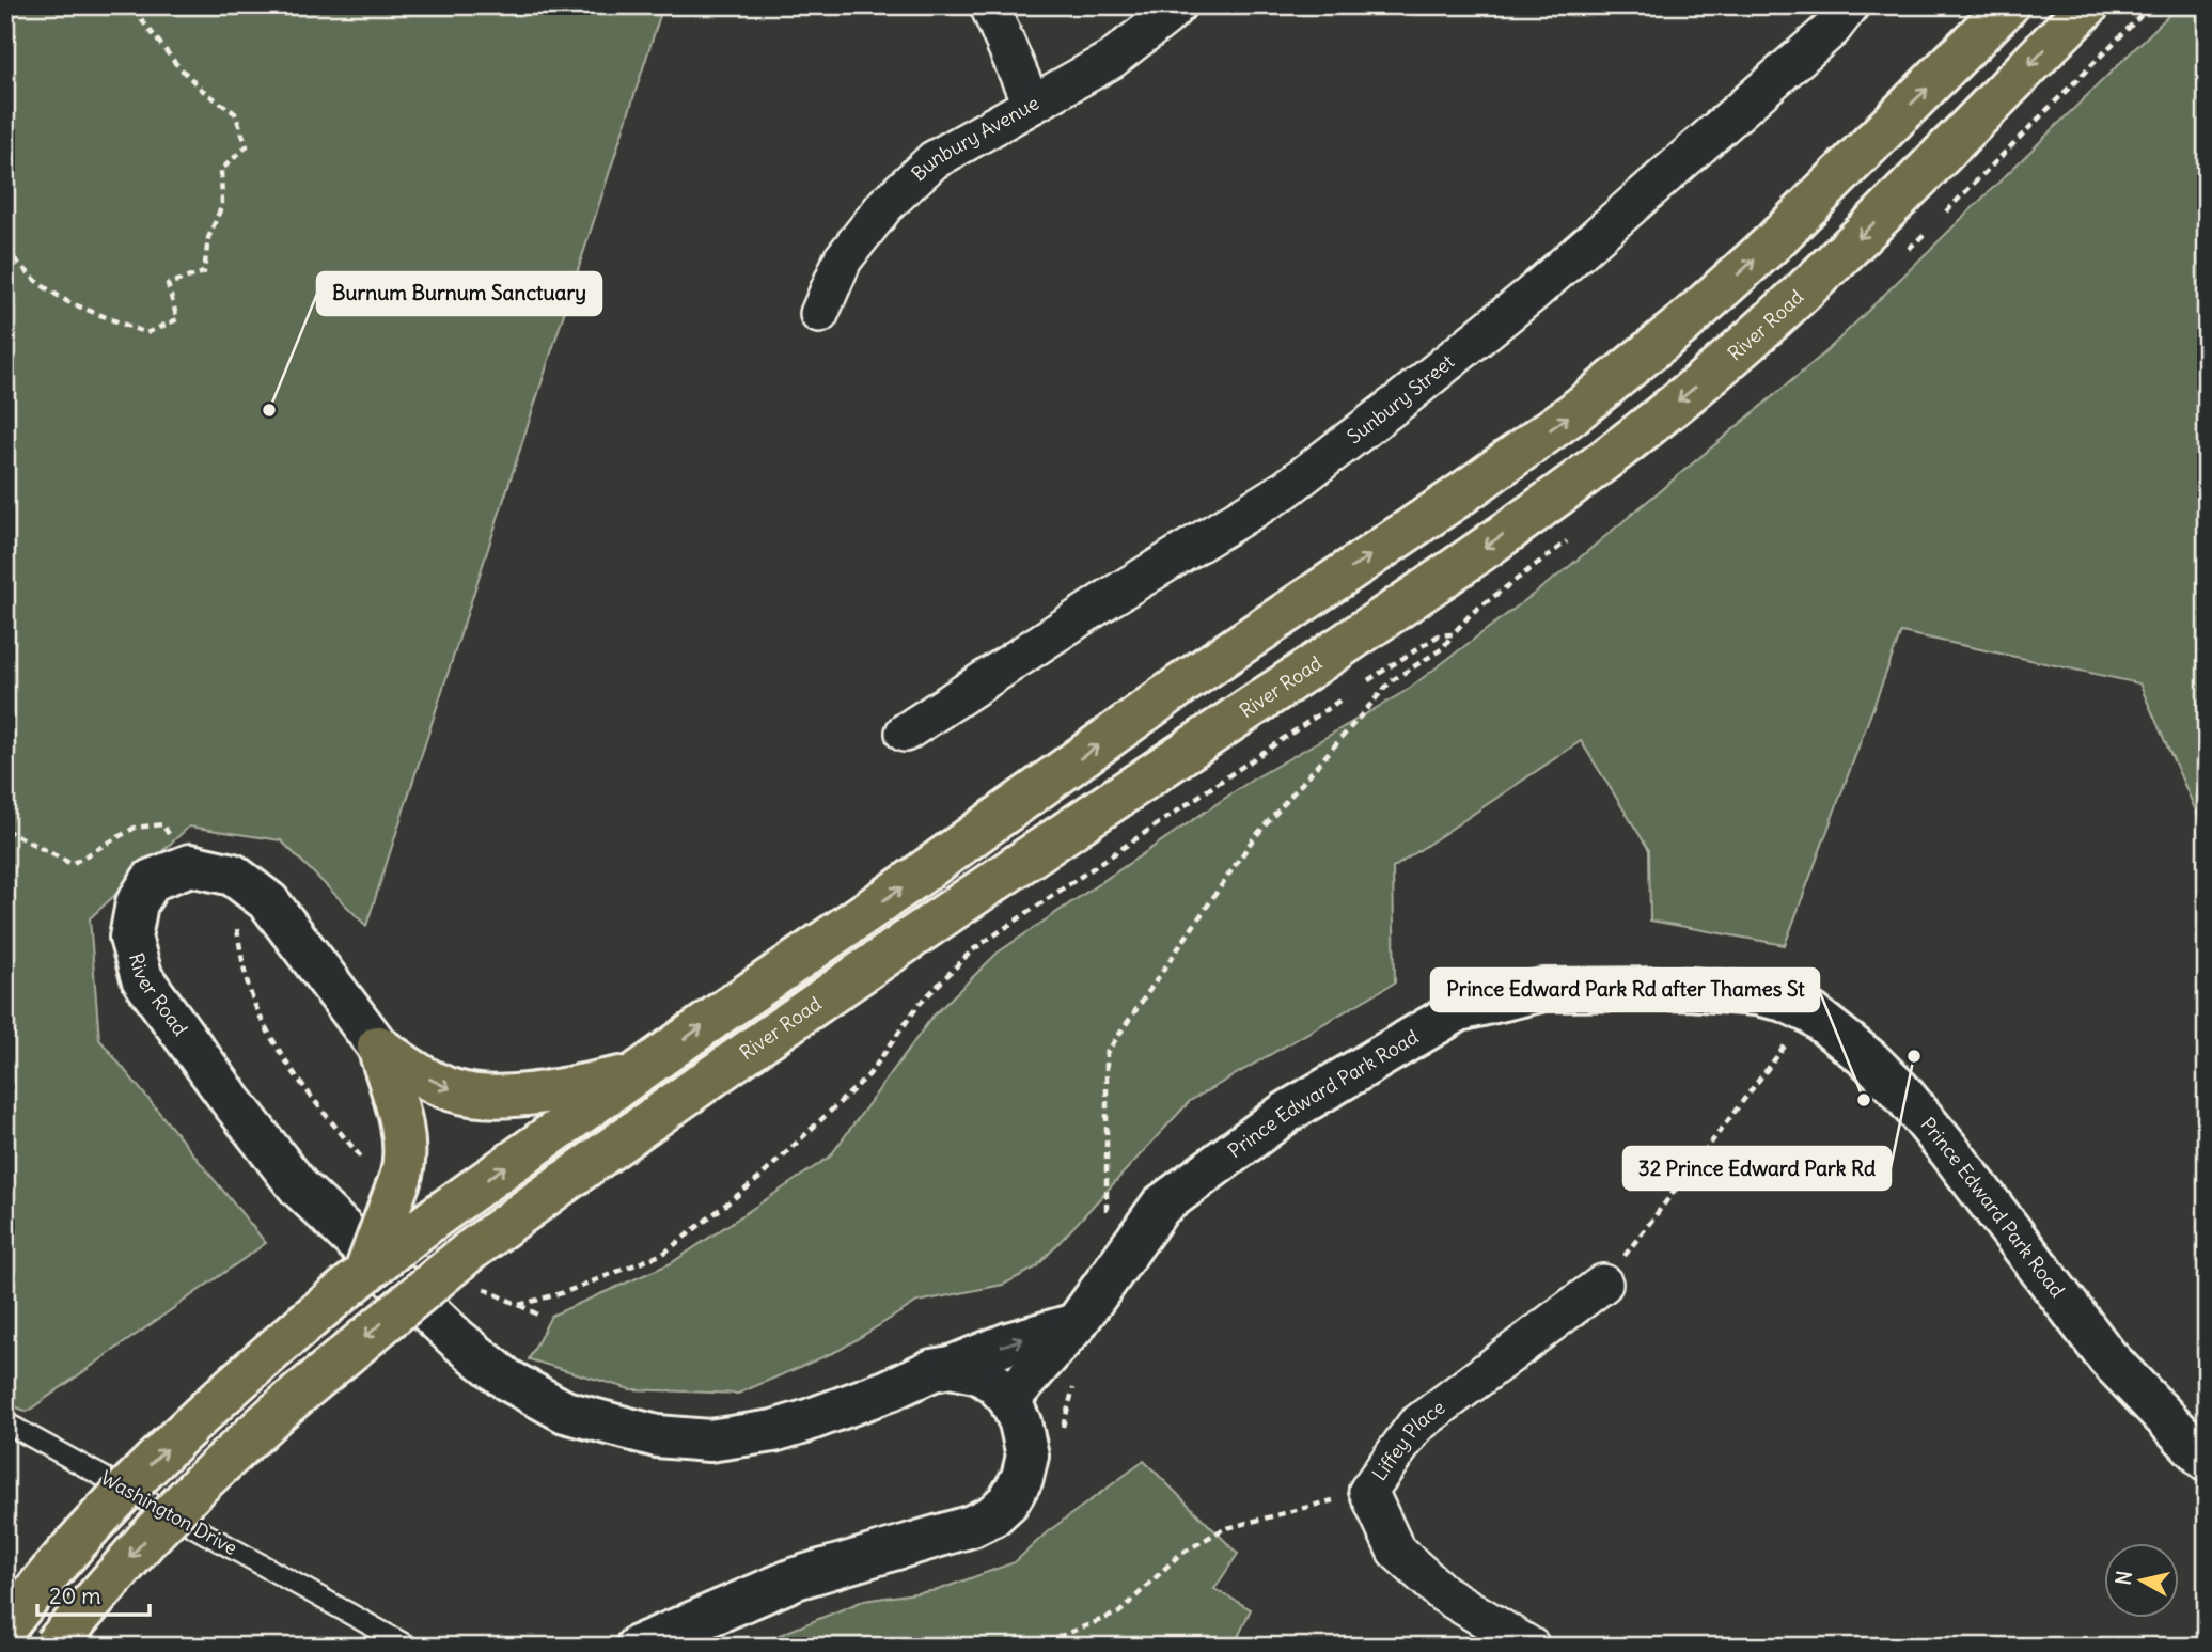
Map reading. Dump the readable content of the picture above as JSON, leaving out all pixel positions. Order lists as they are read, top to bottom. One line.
{"streets":{"main road":["River Road"],"street":["Bunbury Avenue","Sunbury Street","Prince Edward Park Road","Liffey Place"],"lane":["Washington Drive"]},"crossings":[["River Road","Prince Edward Park Road"]],"places":["Burnum Burnum Sanctuary","32 Prince Edward Park Rd","Prince Edward Park Rd after Thames St"],"scale_bar":"20 m","north":"left"}
